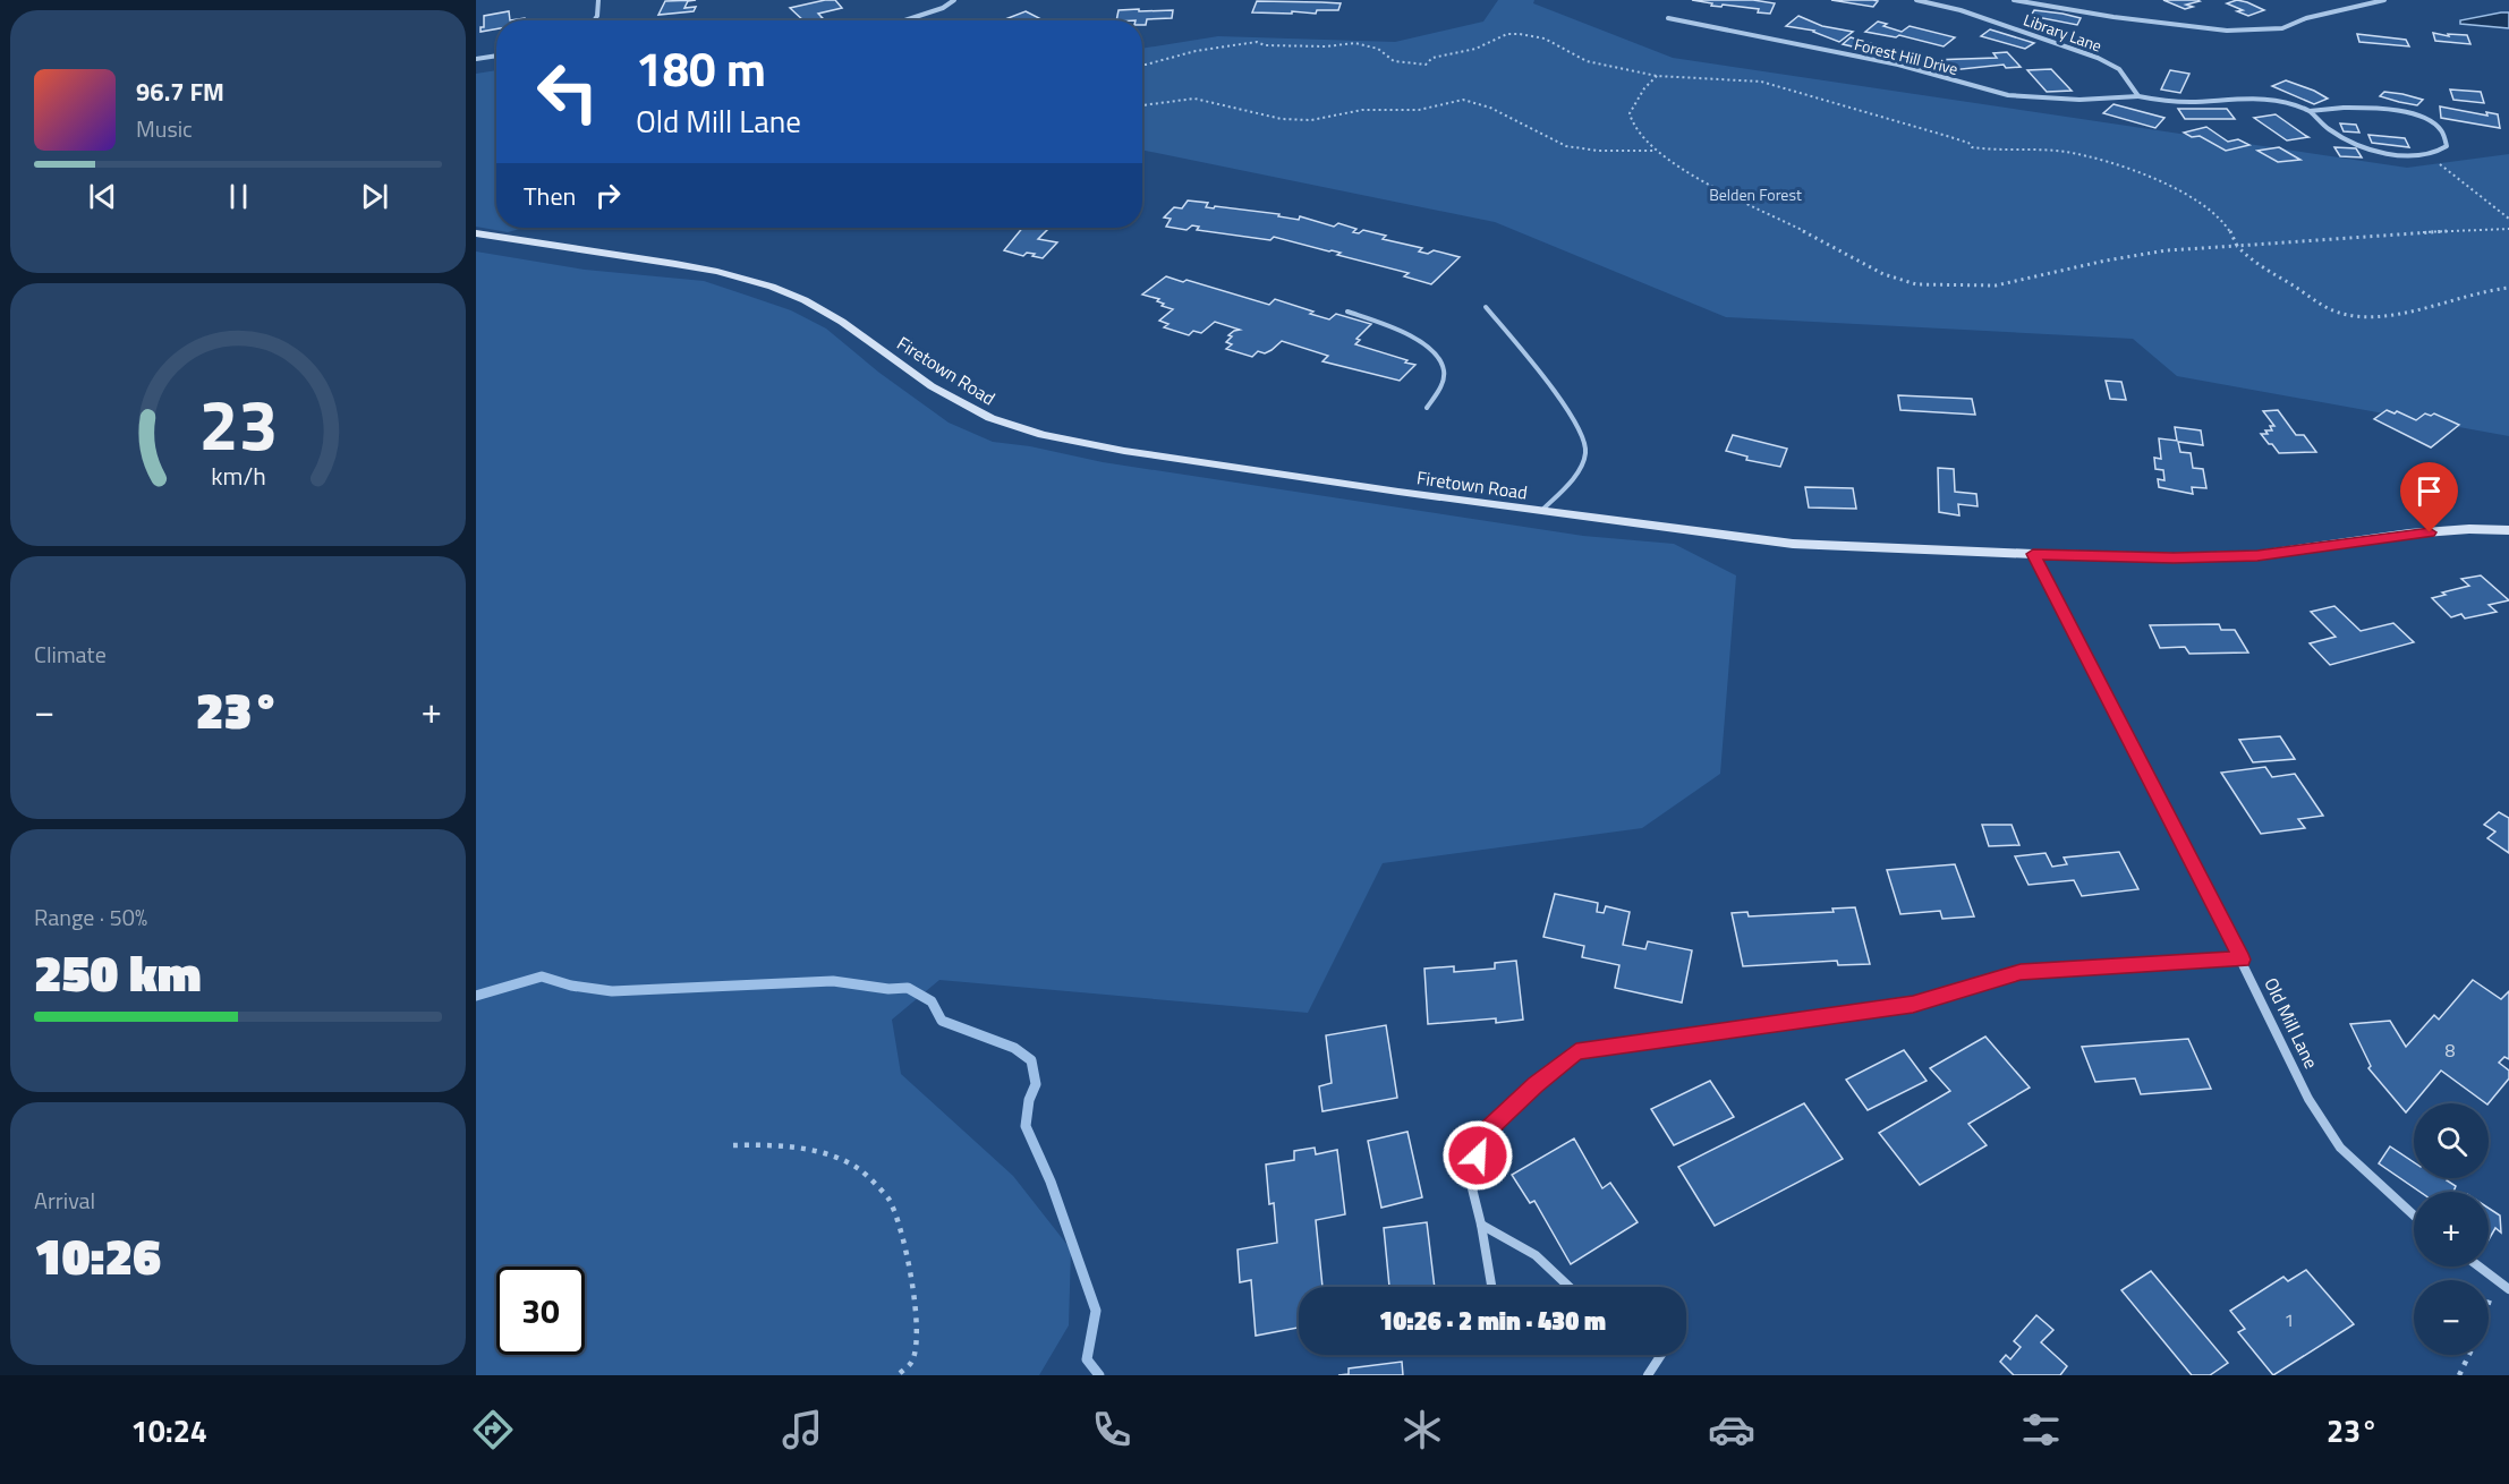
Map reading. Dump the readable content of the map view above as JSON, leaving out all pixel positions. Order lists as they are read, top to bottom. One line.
{"streets":{"street":["Library Lane","Forest Hill Drive","Firetown Road","Old Mill Lane"]},"crossings":[["Library Lane","Forest Hill Drive"],["Firetown Road","Old Mill Lane"]],"parks":["Belden Forest"],"house_numbers":["8","1"],"page":{"turn":["180 m","Old Mill Lane"],"song":["96.7 FM","Music"],"then":"Then","tile":["Climate",["Range · 50%","250 km"],["Arrival","10:26"]],"heat":["−","23°","+"],"map_buttons":["+","−"],"limit":"30","trip":"10:26 · 2 min · 430 m","tabs":["10:24","23°"],"gauge":["23","km/h"]}}
